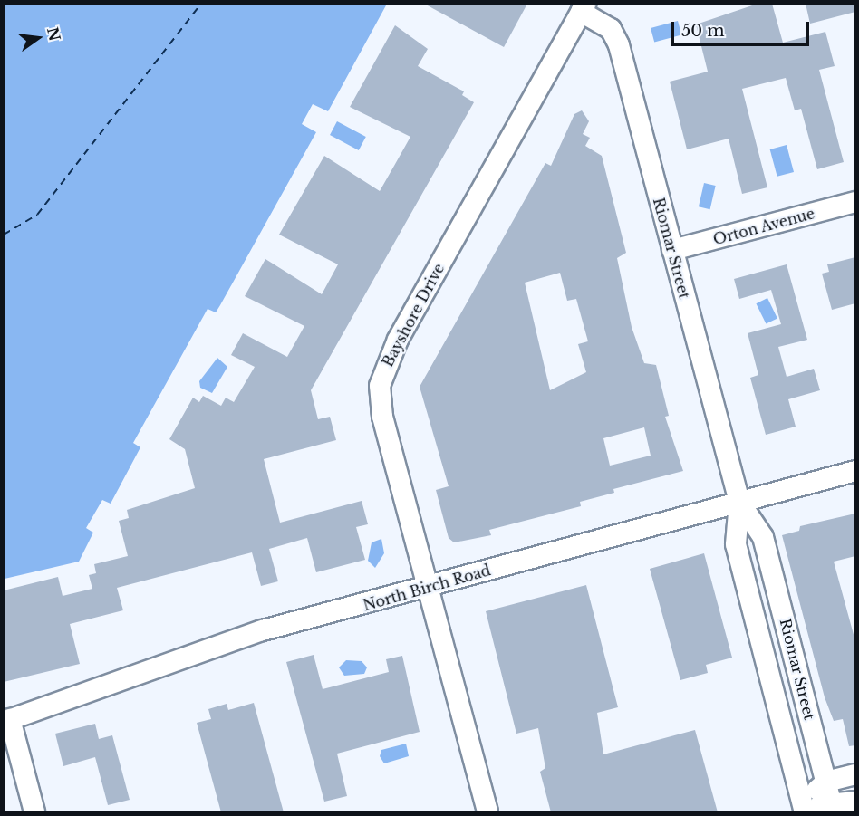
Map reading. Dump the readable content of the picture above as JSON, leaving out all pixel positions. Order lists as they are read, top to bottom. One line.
{"streets":{"street":["Orton Avenue","Riomar Street","Bayshore Drive","North Birch Road"]},"crossings":[["Orton Avenue","Riomar Street"],["Riomar Street","Bayshore Drive"],["Riomar Street","North Birch Road"],["Bayshore Drive","North Birch Road"]],"scale_bar":"50 m","north":"right"}
